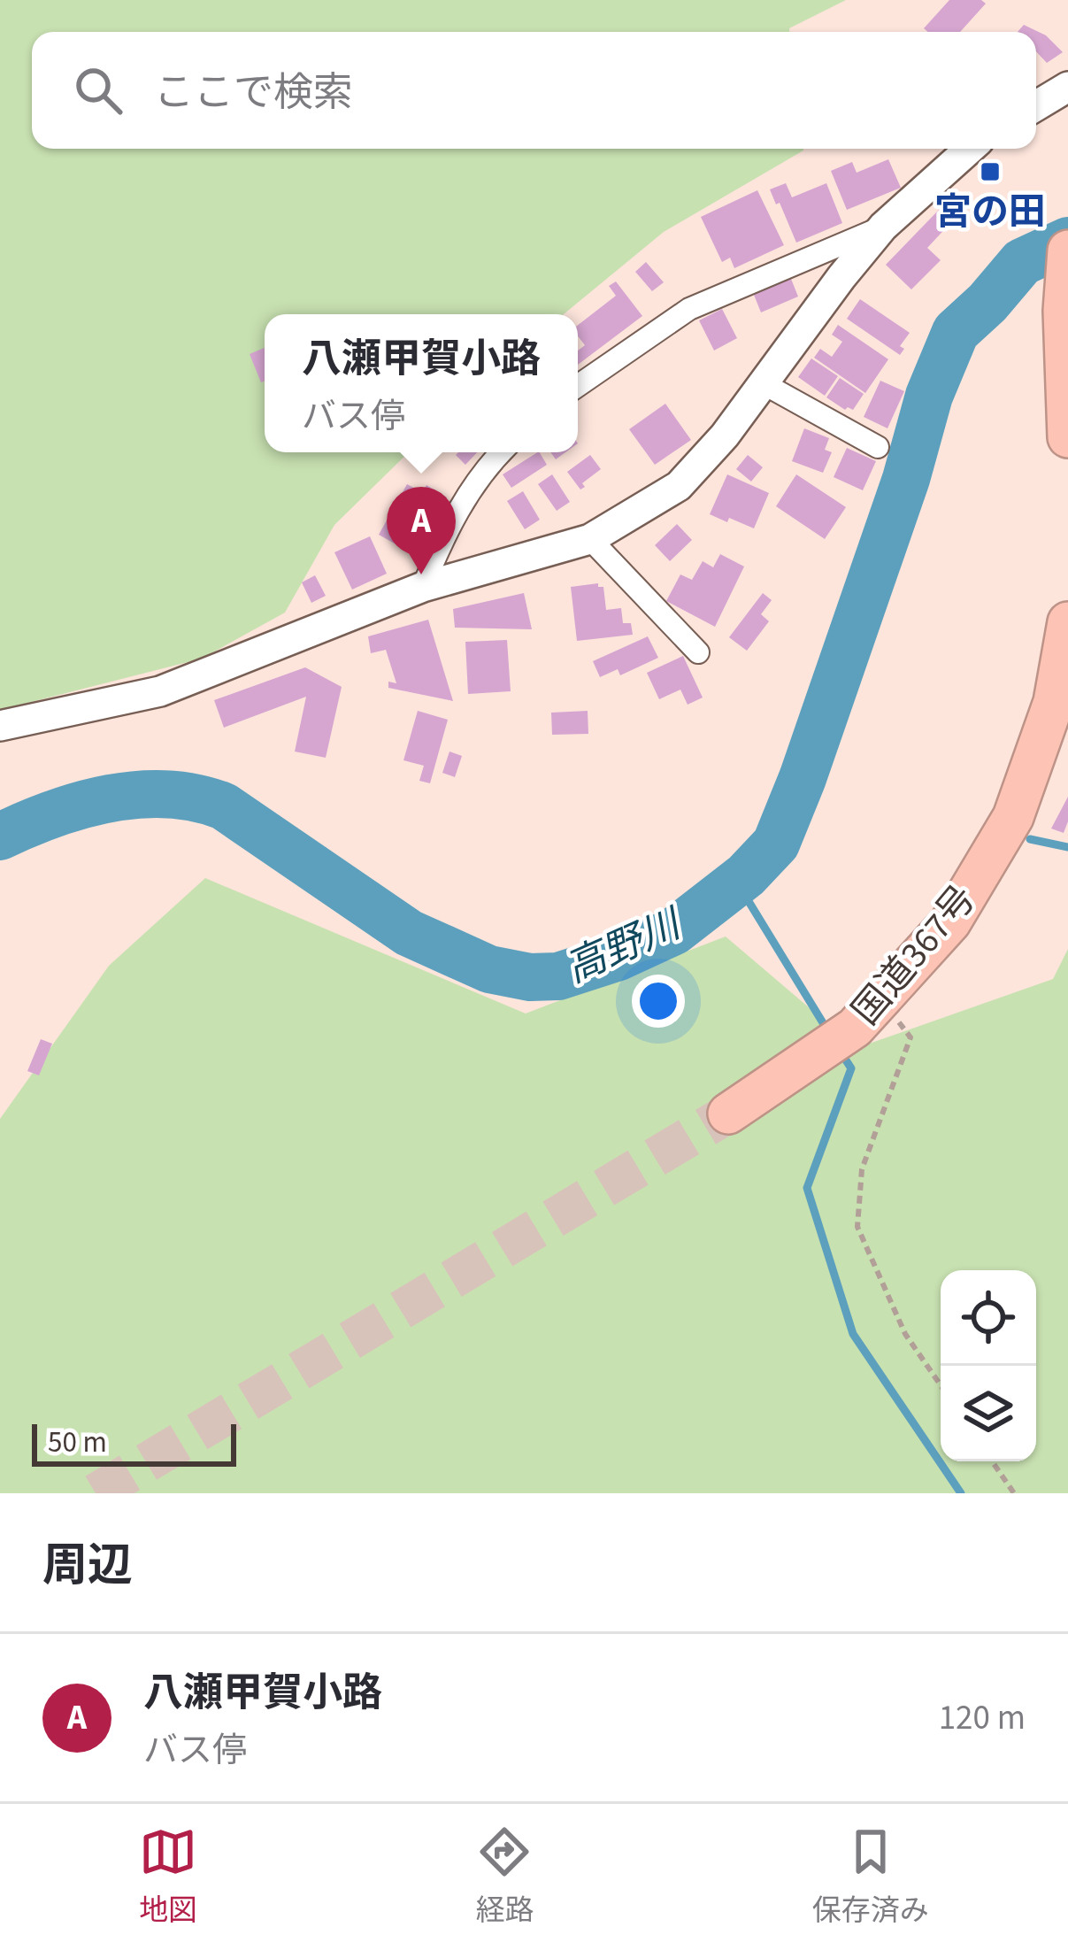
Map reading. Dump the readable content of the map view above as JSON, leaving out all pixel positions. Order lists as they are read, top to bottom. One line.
{"streets":{"highway":["国道367号"]},"water":["高野川"],"places":{"transit":["宮の田"]},"scale_bar":"50 m","page":{"search":"ここで検索","popup":["八瀬甲賀小路","バス停"],"pins":"A","scale":"50 m","heading":"周辺","list":[{"mark":"A","name":"八瀬甲賀小路","note":"バス停","value":"120 m"}],"nav":["地図","経路","保存済み"]}}
